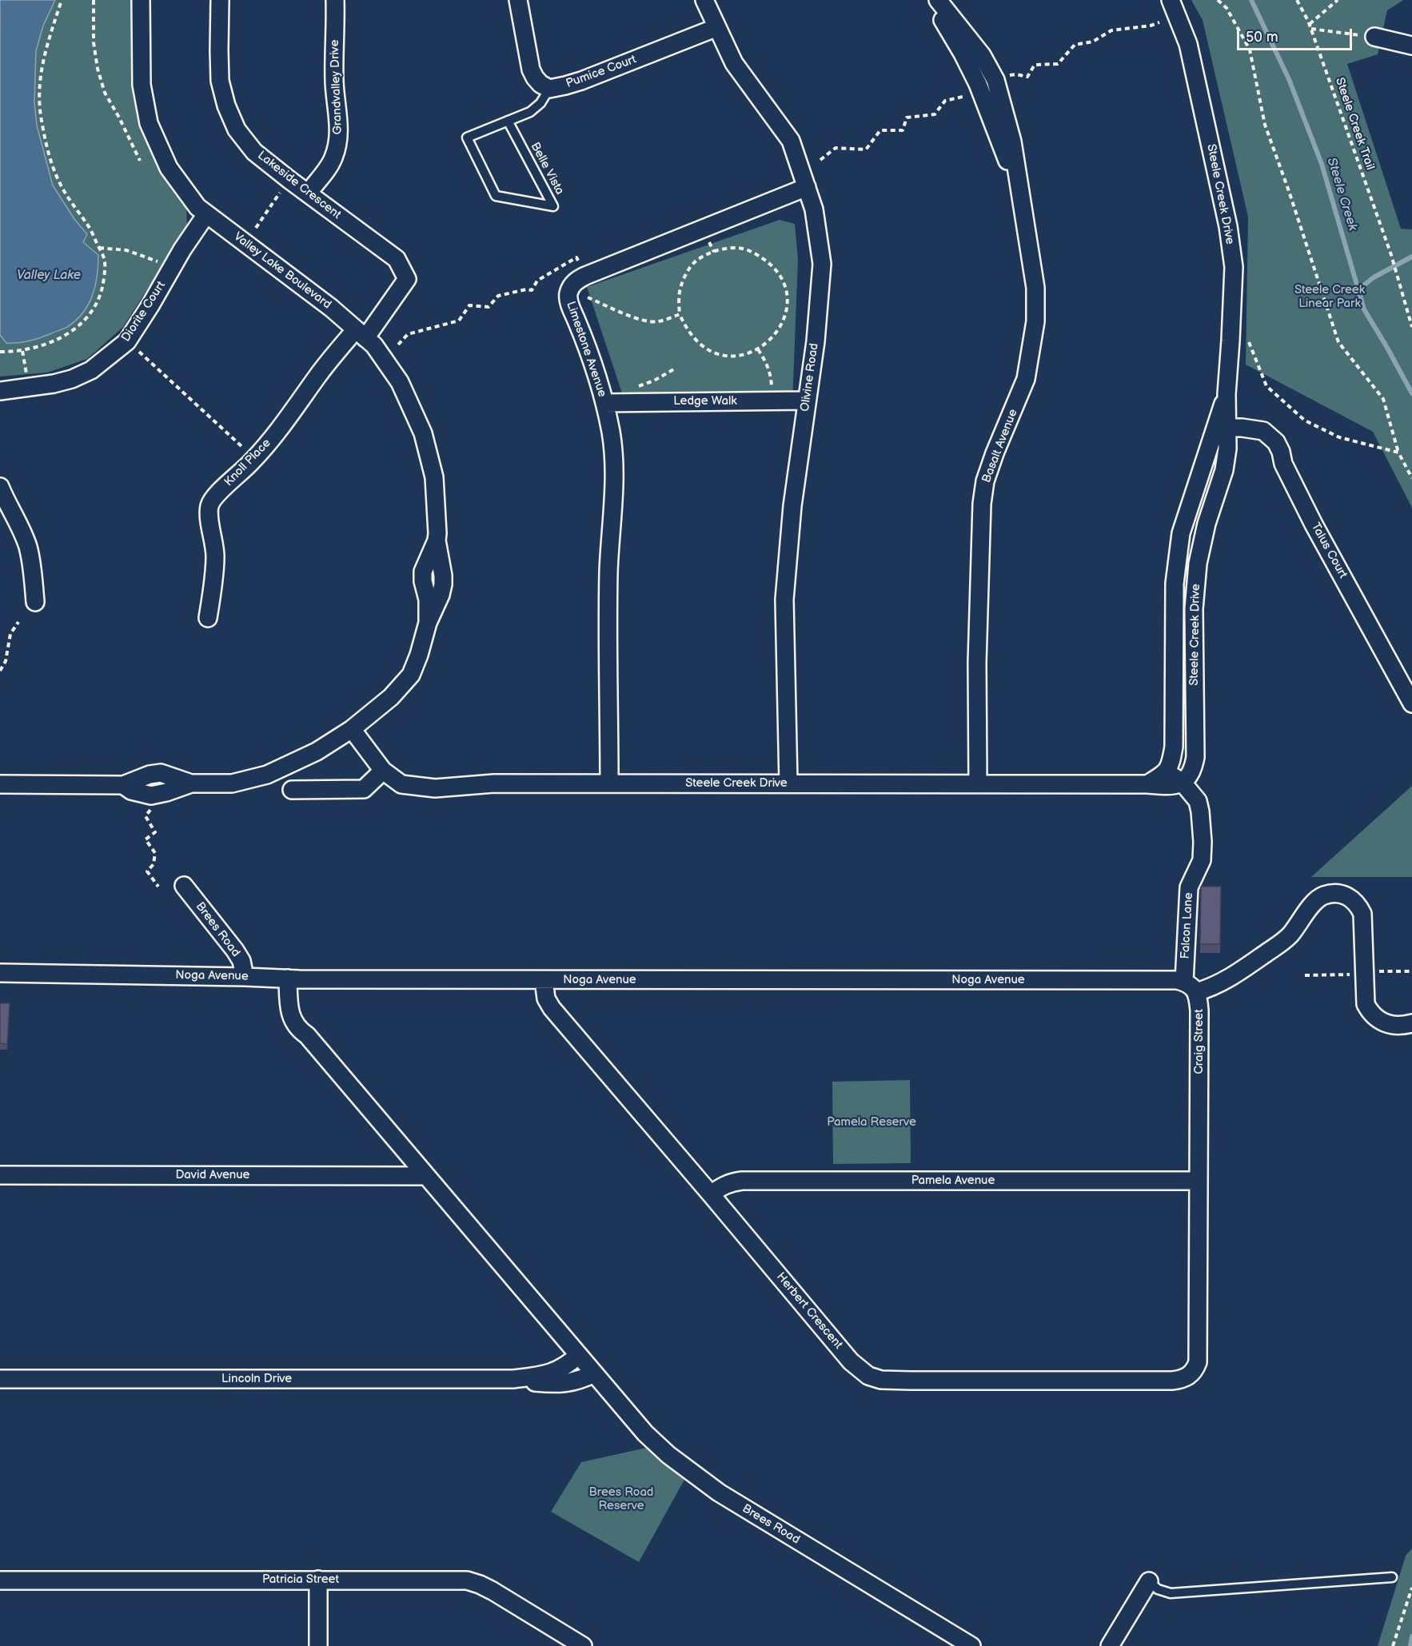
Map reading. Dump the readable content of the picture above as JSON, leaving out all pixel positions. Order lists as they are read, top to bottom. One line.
{"streets":{"street":["Pumice Court","Grandvalley Drive","Lakeside Crescent","Steele Creek Drive","Valley Lake Boulevard","Diorite Court","Limestone Avenue","Olivine Road","Ledge Walk","Basalt Avenue","Knoll Place","Talus Court","Falcon Lane","Brees Road","Noga Avenue","Craig Street","David Avenue","Pamela Avenue","Herbert Crescent","Lincoln Drive","Patricia Street"],"lane":["Belle Vista"],"path":["Steele Creek Trail"]},"crossings":[["Pumice Court","Belle Vista"],["Pumice Court","Olivine Road"],["Grandvalley Drive","Lakeside Crescent"],["Lakeside Crescent","Valley Lake Boulevard"],["Lakeside Crescent","Knoll Place"],["Steele Creek Drive","Valley Lake Boulevard"],["Steele Creek Drive","Limestone Avenue"],["Steele Creek Drive","Olivine Road"],["Steele Creek Drive","Basalt Avenue"],["Steele Creek Drive","Talus Court"],["Steele Creek Drive","Falcon Lane"],["Valley Lake Boulevard","Diorite Court"],["Valley Lake Boulevard","Knoll Place"],["Limestone Avenue","Olivine Road"],["Limestone Avenue","Ledge Walk"],["Olivine Road","Ledge Walk"],["Falcon Lane","Noga Avenue"],["Falcon Lane","Craig Street"],["Brees Road","Noga Avenue"],["Brees Road","Lincoln Drive"],["Noga Avenue","Craig Street"],["Noga Avenue","Herbert Crescent"],["Craig Street","Pamela Avenue"],["Craig Street","Herbert Crescent"],["Pamela Avenue","Herbert Crescent"]],"water":["Steele Creek","Valley Lake"],"parks":["Steele Creek Linear Park","Pamela Reserve","Brees Road Reserve"],"scale_bar":"50 m"}
